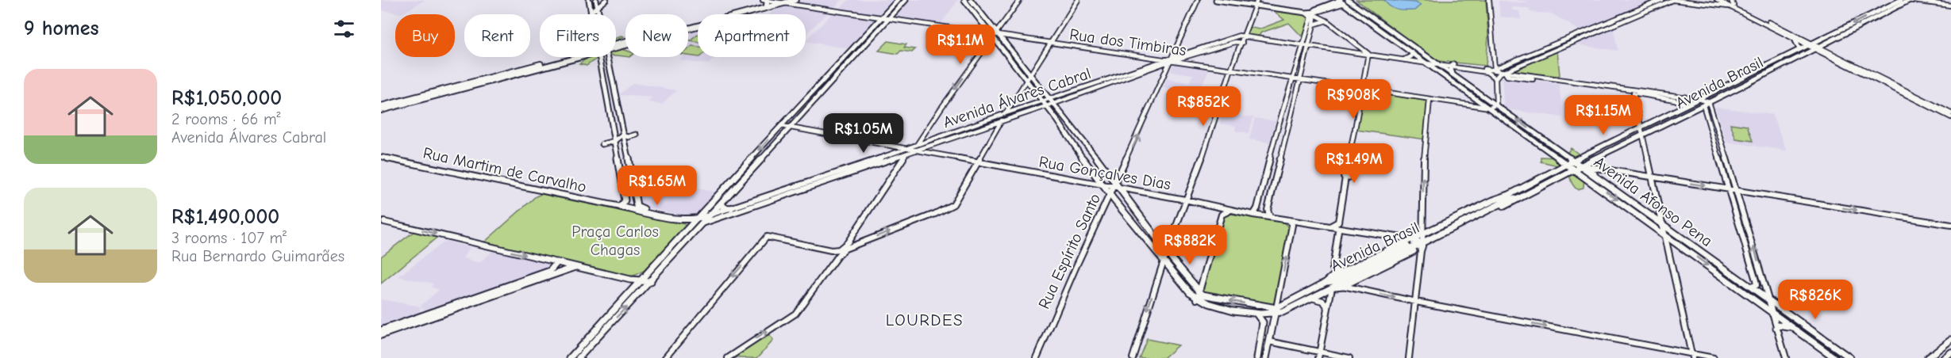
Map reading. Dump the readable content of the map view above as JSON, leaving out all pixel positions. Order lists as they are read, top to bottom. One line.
{"streets":{"main road":["Avenida Brasil","Avenida Álvares Cabral","Rua Martim de Carvalho","Avenida Afonso Pena"],"street":["Rua dos Timbiras","Rua Gonçalves Dias","Rua Espírito Santo"]},"crossings":[["Rua dos Timbiras","Avenida Álvares Cabral"],["Rua dos Timbiras","Avenida Afonso Pena"],["Rua dos Timbiras","Rua Espírito Santo"],["Avenida Brasil","Rua Gonçalves Dias"],["Avenida Brasil","Avenida Afonso Pena"],["Avenida Álvares Cabral","Rua Martim de Carvalho"],["Avenida Álvares Cabral","Rua Gonçalves Dias"],["Avenida Álvares Cabral","Rua Espírito Santo"],["Rua Gonçalves Dias","Rua Espírito Santo"]],"districts":["LOURDES"],"parks":["Praça Carlos Chagas"],"page":{"heading":"9 homes","chip":["Buy","Rent","Filters","New","Apartment"],"price":["R$1.1M","R$908K","R$852K","R$1.15M","R$1.05M","R$1.49M","R$1.65M","R$882K","R$826K"],"list":[{"name":"R$1,050,000","note":"2 rooms · 66 m² · Avenida Álvares Cabral"},{"name":"R$1,490,000","note":"3 rooms · 107 m² · Rua Bernardo Guimarães"}]}}
